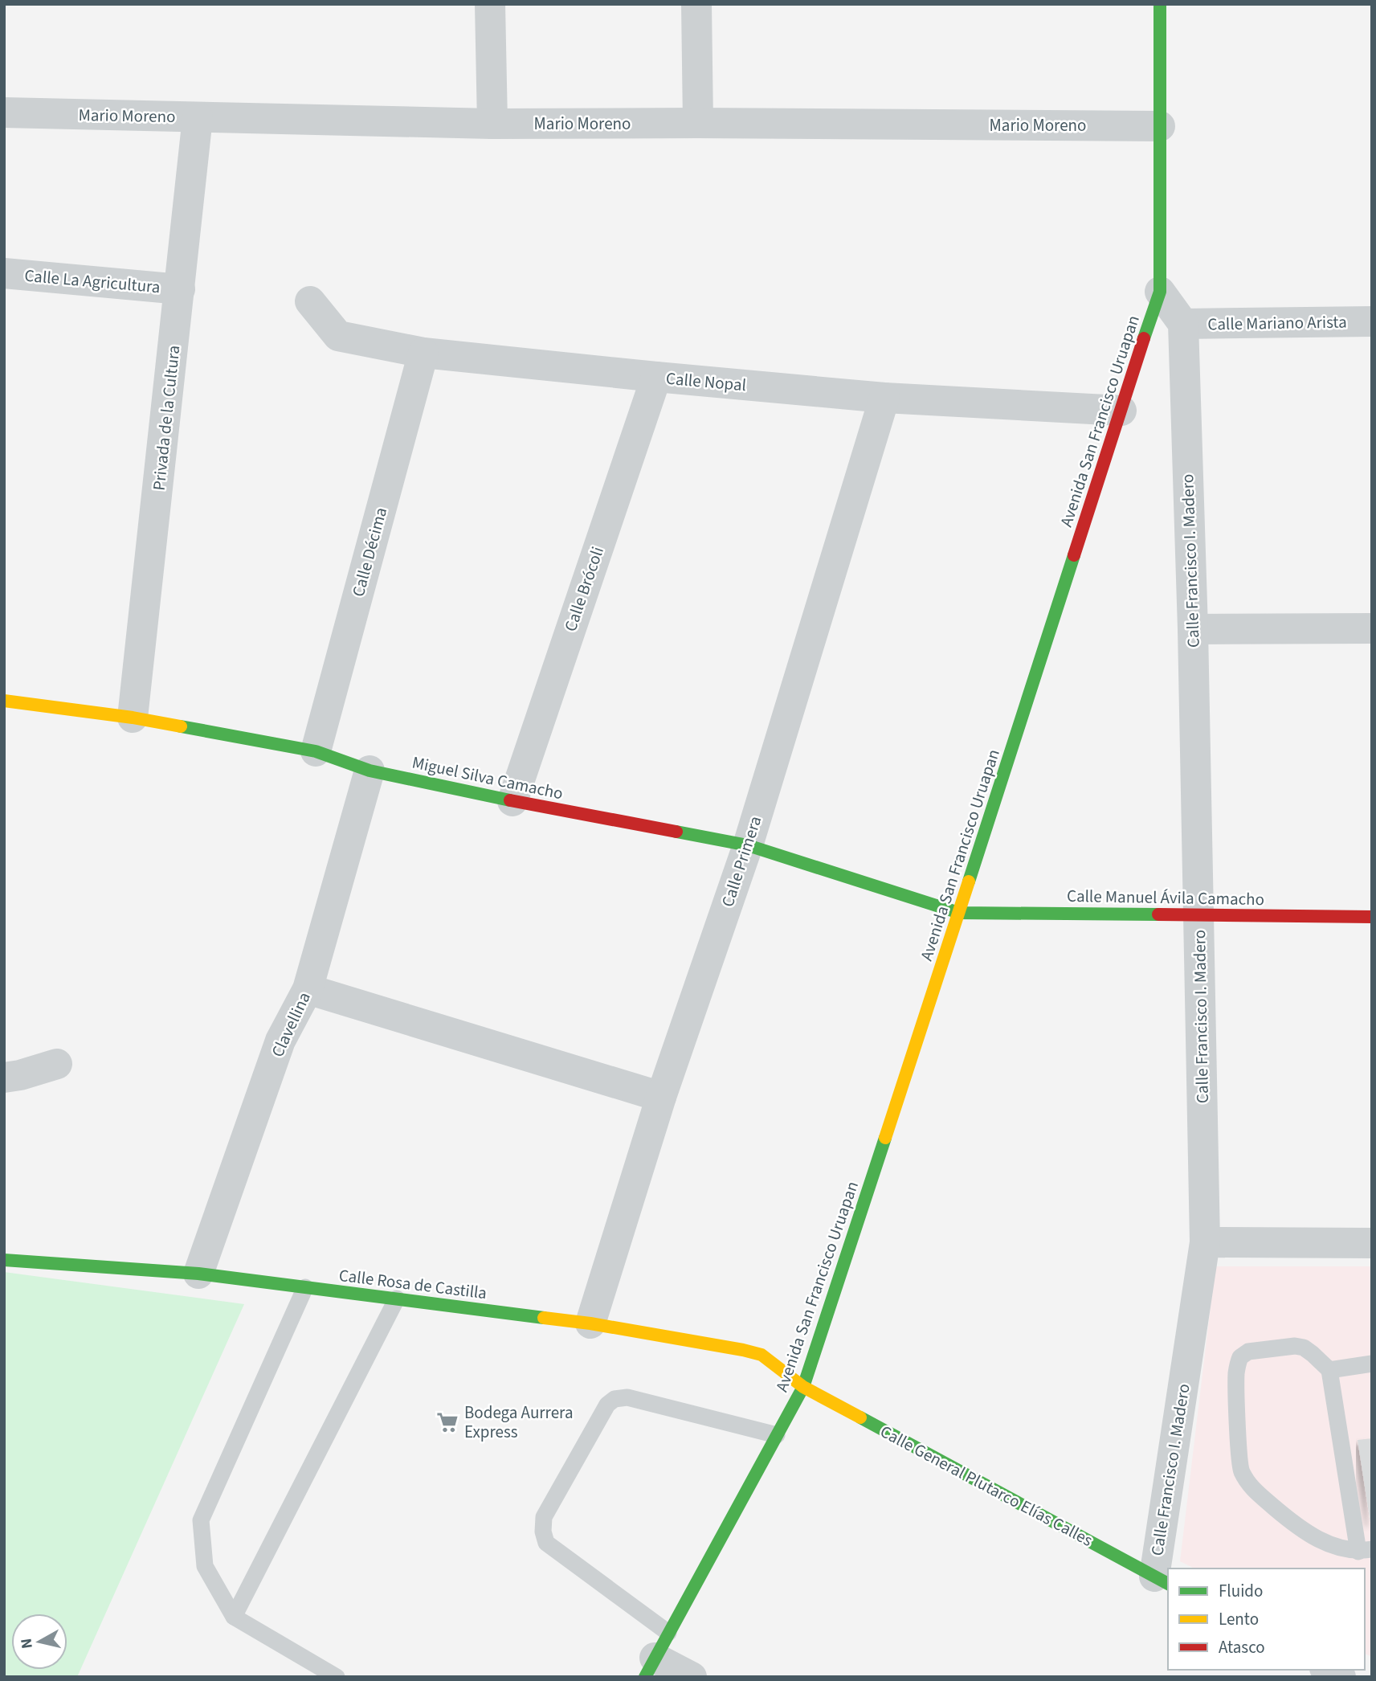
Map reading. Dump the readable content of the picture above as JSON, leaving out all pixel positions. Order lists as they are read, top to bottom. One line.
{"streets":{"street":["Mario Moreno","Calle La Agricultura","Calle Mariano Arista","Calle Nopal","Privada de la Cultura","Avenida San Francisco Uruapan","Calle Décima","Calle Francisco I. Madero","Calle Brócoli","Miguel Silva Camacho","Calle Primera","Calle Manuel Ávila Camacho","Clavellina","Calle Rosa de Castilla","Calle General Plutarco Elías Calles"]},"crossings":[["Mario Moreno","Privada de la Cultura"],["Mario Moreno","Avenida San Francisco Uruapan"],["Calle La Agricultura","Privada de la Cultura"],["Calle Mariano Arista","Calle Francisco I. Madero"],["Calle Nopal","Avenida San Francisco Uruapan"],["Calle Nopal","Calle Décima"],["Calle Nopal","Calle Brócoli"],["Calle Nopal","Calle Primera"],["Privada de la Cultura","Miguel Silva Camacho"],["Avenida San Francisco Uruapan","Miguel Silva Camacho"],["Avenida San Francisco Uruapan","Calle Manuel Ávila Camacho"],["Avenida San Francisco Uruapan","Calle Rosa de Castilla"],["Avenida San Francisco Uruapan","Calle General Plutarco Elías Calles"],["Calle Décima","Miguel Silva Camacho"],["Calle Francisco I. Madero","Calle Manuel Ávila Camacho"],["Calle Francisco I. Madero","Calle General Plutarco Elías Calles"],["Calle Brócoli","Miguel Silva Camacho"],["Miguel Silva Camacho","Calle Primera"],["Miguel Silva Camacho","Calle Manuel Ávila Camacho"],["Miguel Silva Camacho","Clavellina"],["Calle Primera","Calle Rosa de Castilla"],["Clavellina","Calle Rosa de Castilla"],["Calle Rosa de Castilla","Calle General Plutarco Elías Calles"]],"places":{"supermarket":["Bodega Aurrera Express"]},"legend":["Fluido","Lento","Atasco"],"north":"left"}
